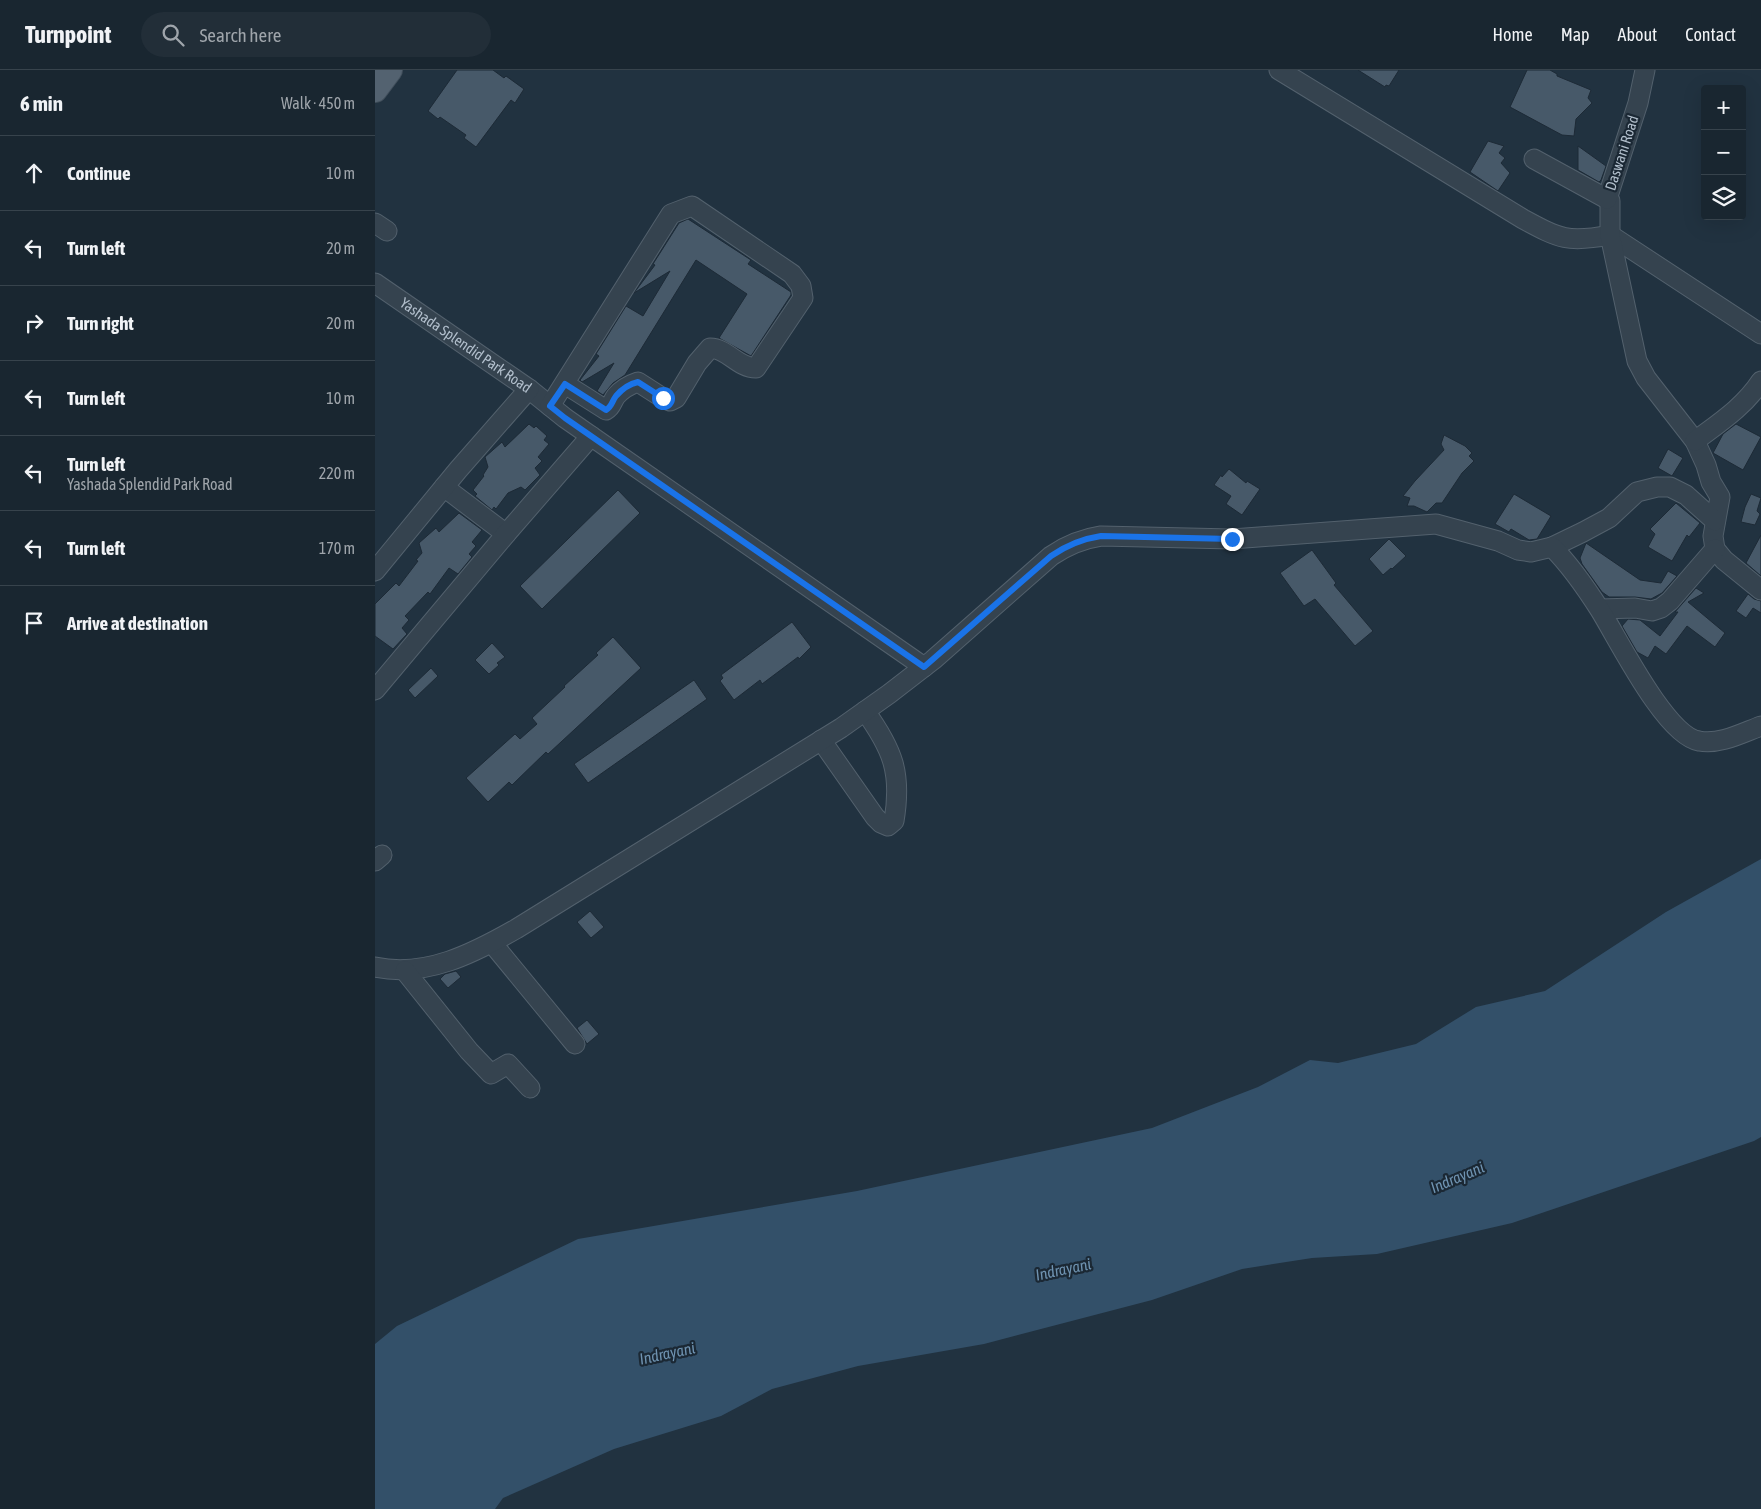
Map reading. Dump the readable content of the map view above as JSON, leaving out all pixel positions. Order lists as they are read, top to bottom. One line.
{"streets":{"street":["Daswani Road","Yashada Splendid Park Road"]},"water":["Indrayani"],"page":{"header":"Turnpoint","search":"Search here","nav":["Home","Map","About","Contact"],"heading":["6 min","Walk · 450 m"],"map_buttons":["+","−"],"list":[["Continue","10 m"],["Turn left","20 m"],["Turn right","20 m"],["Turn left","10 m"],["Turn left","Yashada Splendid Park Road","220 m"],["Turn left","170 m"],"Arrive at destination"]}}
